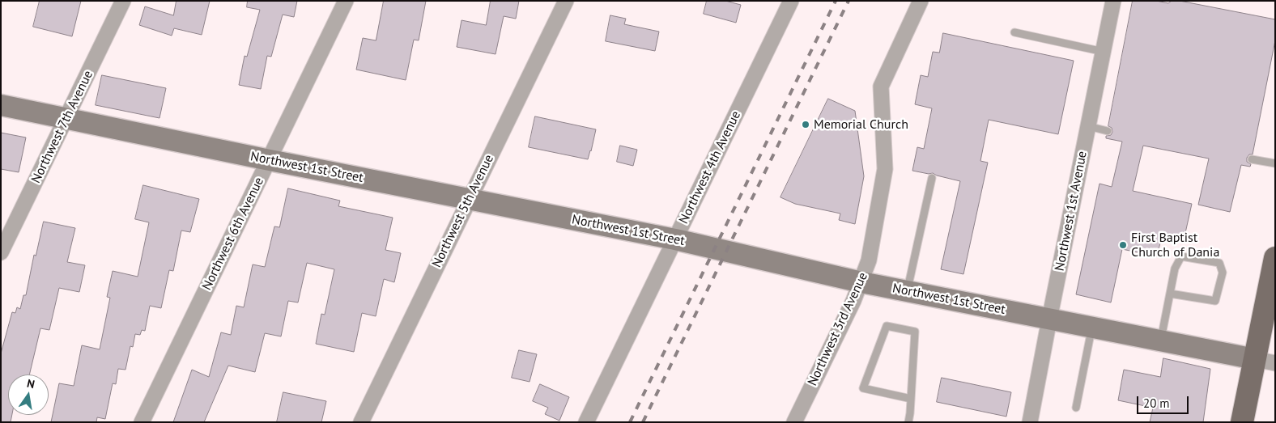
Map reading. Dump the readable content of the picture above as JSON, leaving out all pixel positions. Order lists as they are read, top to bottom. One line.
{"streets":{"street":["Northwest 7th Avenue","Northwest 1st Street","Northwest 4th Avenue","Northwest 5th Avenue","Northwest 1st Avenue","Northwest 6th Avenue","Northwest 3rd Avenue"]},"crossings":[["Northwest 7th Avenue","Northwest 1st Street"],["Northwest 1st Street","Northwest 4th Avenue"],["Northwest 1st Street","Northwest 5th Avenue"],["Northwest 1st Street","Northwest 1st Avenue"],["Northwest 1st Street","Northwest 6th Avenue"],["Northwest 1st Street","Northwest 3rd Avenue"]],"places":["Memorial Church","First Baptist Church of Dania"],"scale_bar":"20 m","north":"top"}
